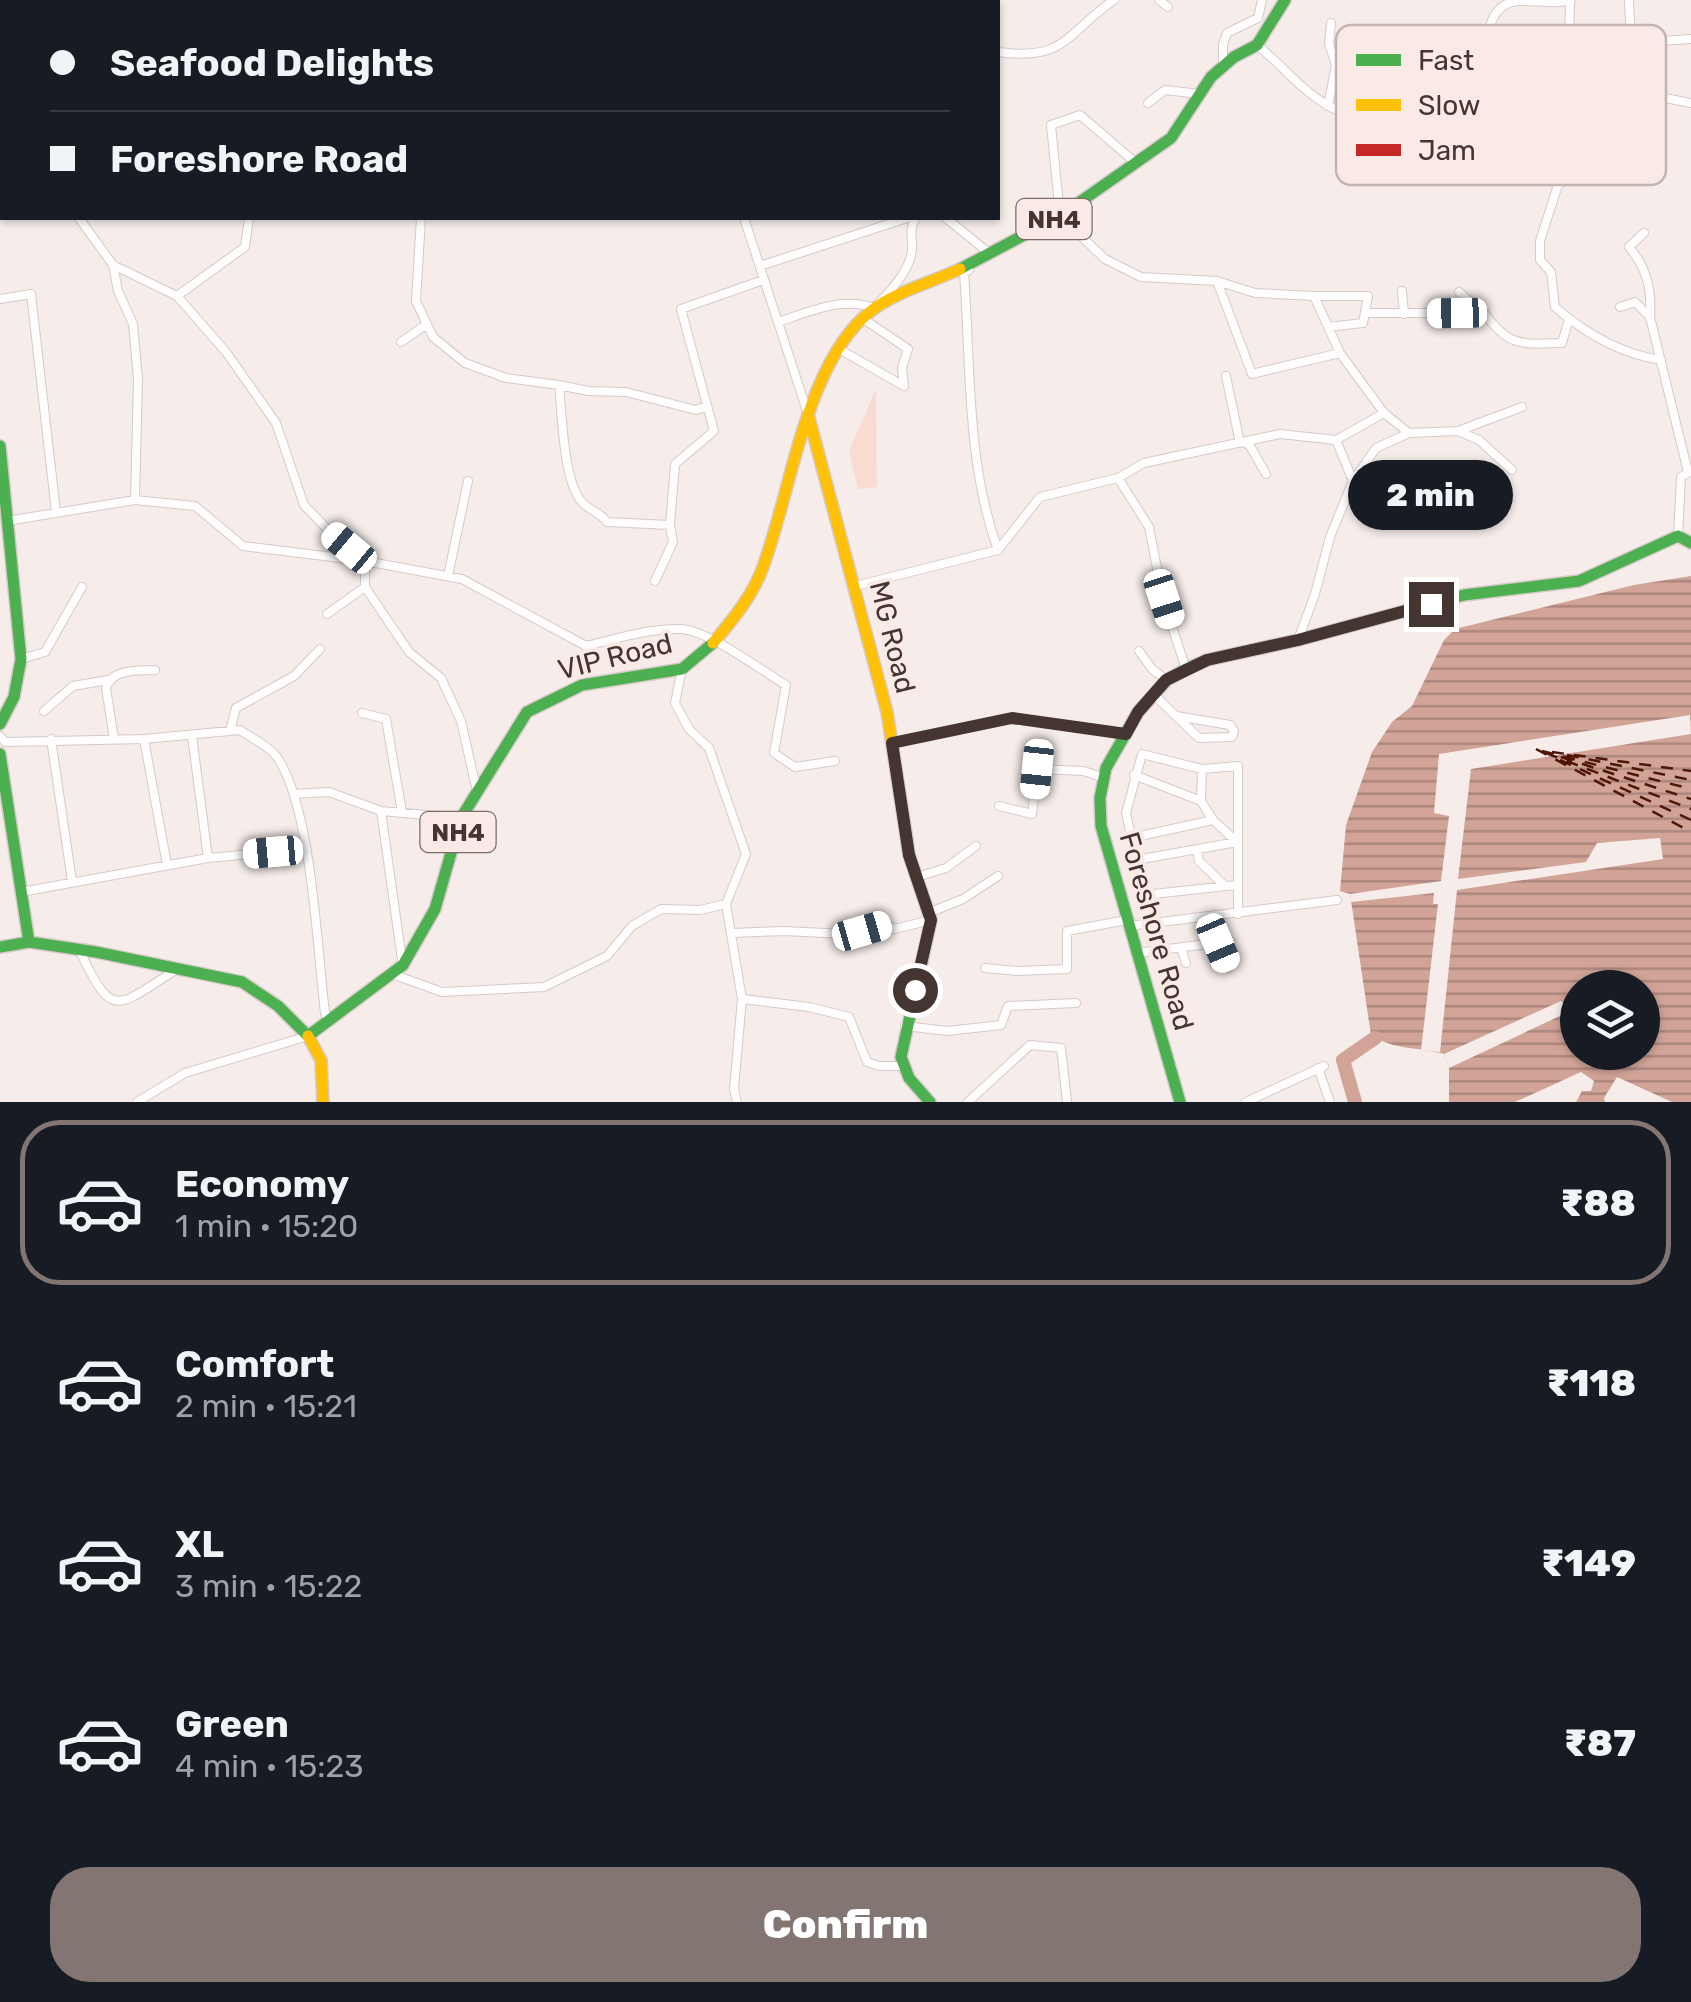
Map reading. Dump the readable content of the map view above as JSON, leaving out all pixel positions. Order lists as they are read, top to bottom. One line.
{"streets":{"main road":["NH4","MG Road","VIP Road","Foreshore Road"]},"crossings":[["NH4","MG Road"],["NH4","VIP Road"],["MG Road","VIP Road"]],"legend":["Fast","Slow","Jam"],"page":{"banner":["Seafood Delights","Foreshore Road"],"bubble":"2 min","list":[{"name":"Economy","note":"1 min · 15:20","value":"₹88"},{"name":"Comfort","note":"2 min · 15:21","value":"₹118"},{"name":"XL","note":"3 min · 15:22","value":"₹149"},{"name":"Green","note":"4 min · 15:23","value":"₹87"}],"buttons":"Confirm"}}
